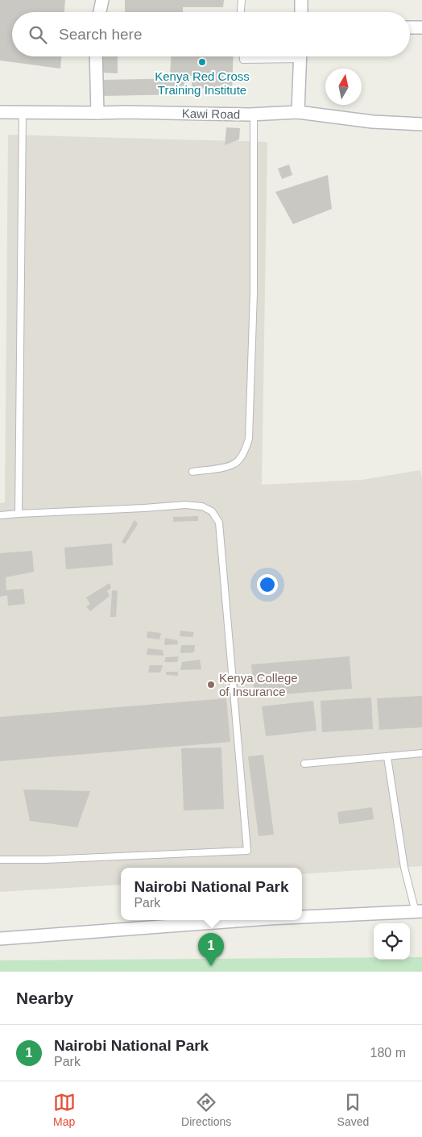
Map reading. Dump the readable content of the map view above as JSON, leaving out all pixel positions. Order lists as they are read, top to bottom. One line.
{"streets":{"street":["Kawi Road"]},"places":["Kenya Red Cross Training Institute","Kenya College of Insurance"],"north":"top","page":{"search":"Search here","popup":["Nairobi National Park","Park"],"pins":"1","heading":"Nearby","list":[{"mark":"1","name":"Nairobi National Park","note":"Park","value":"180 m"}],"nav":["Map","Directions","Saved"]}}
